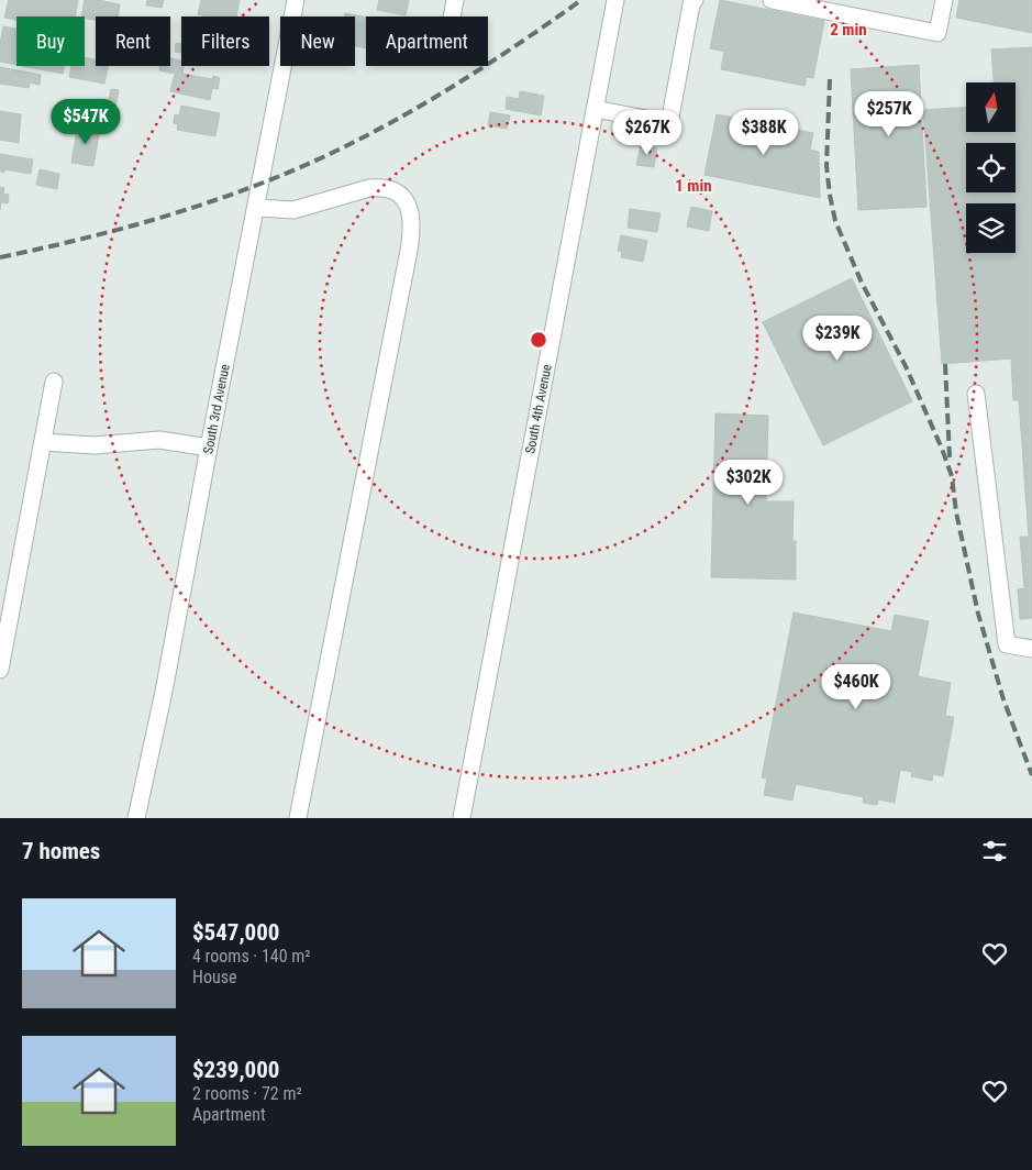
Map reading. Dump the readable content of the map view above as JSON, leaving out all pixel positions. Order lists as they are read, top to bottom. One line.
{"streets":{"street":["South 3rd Avenue","South 4th Avenue"]},"north":"top","page":{"chip":["Buy","Rent","Filters","New","Apartment"],"price":["$257K","$547K","$267K","$388K","$239K","$302K","$460K"],"heading":"7 homes","list":[{"name":"$547,000","note":"4 rooms · 140 m² · House"},{"name":"$239,000","note":"2 rooms · 72 m² · Apartment"}]},"rings":["2 min","1 min"]}
